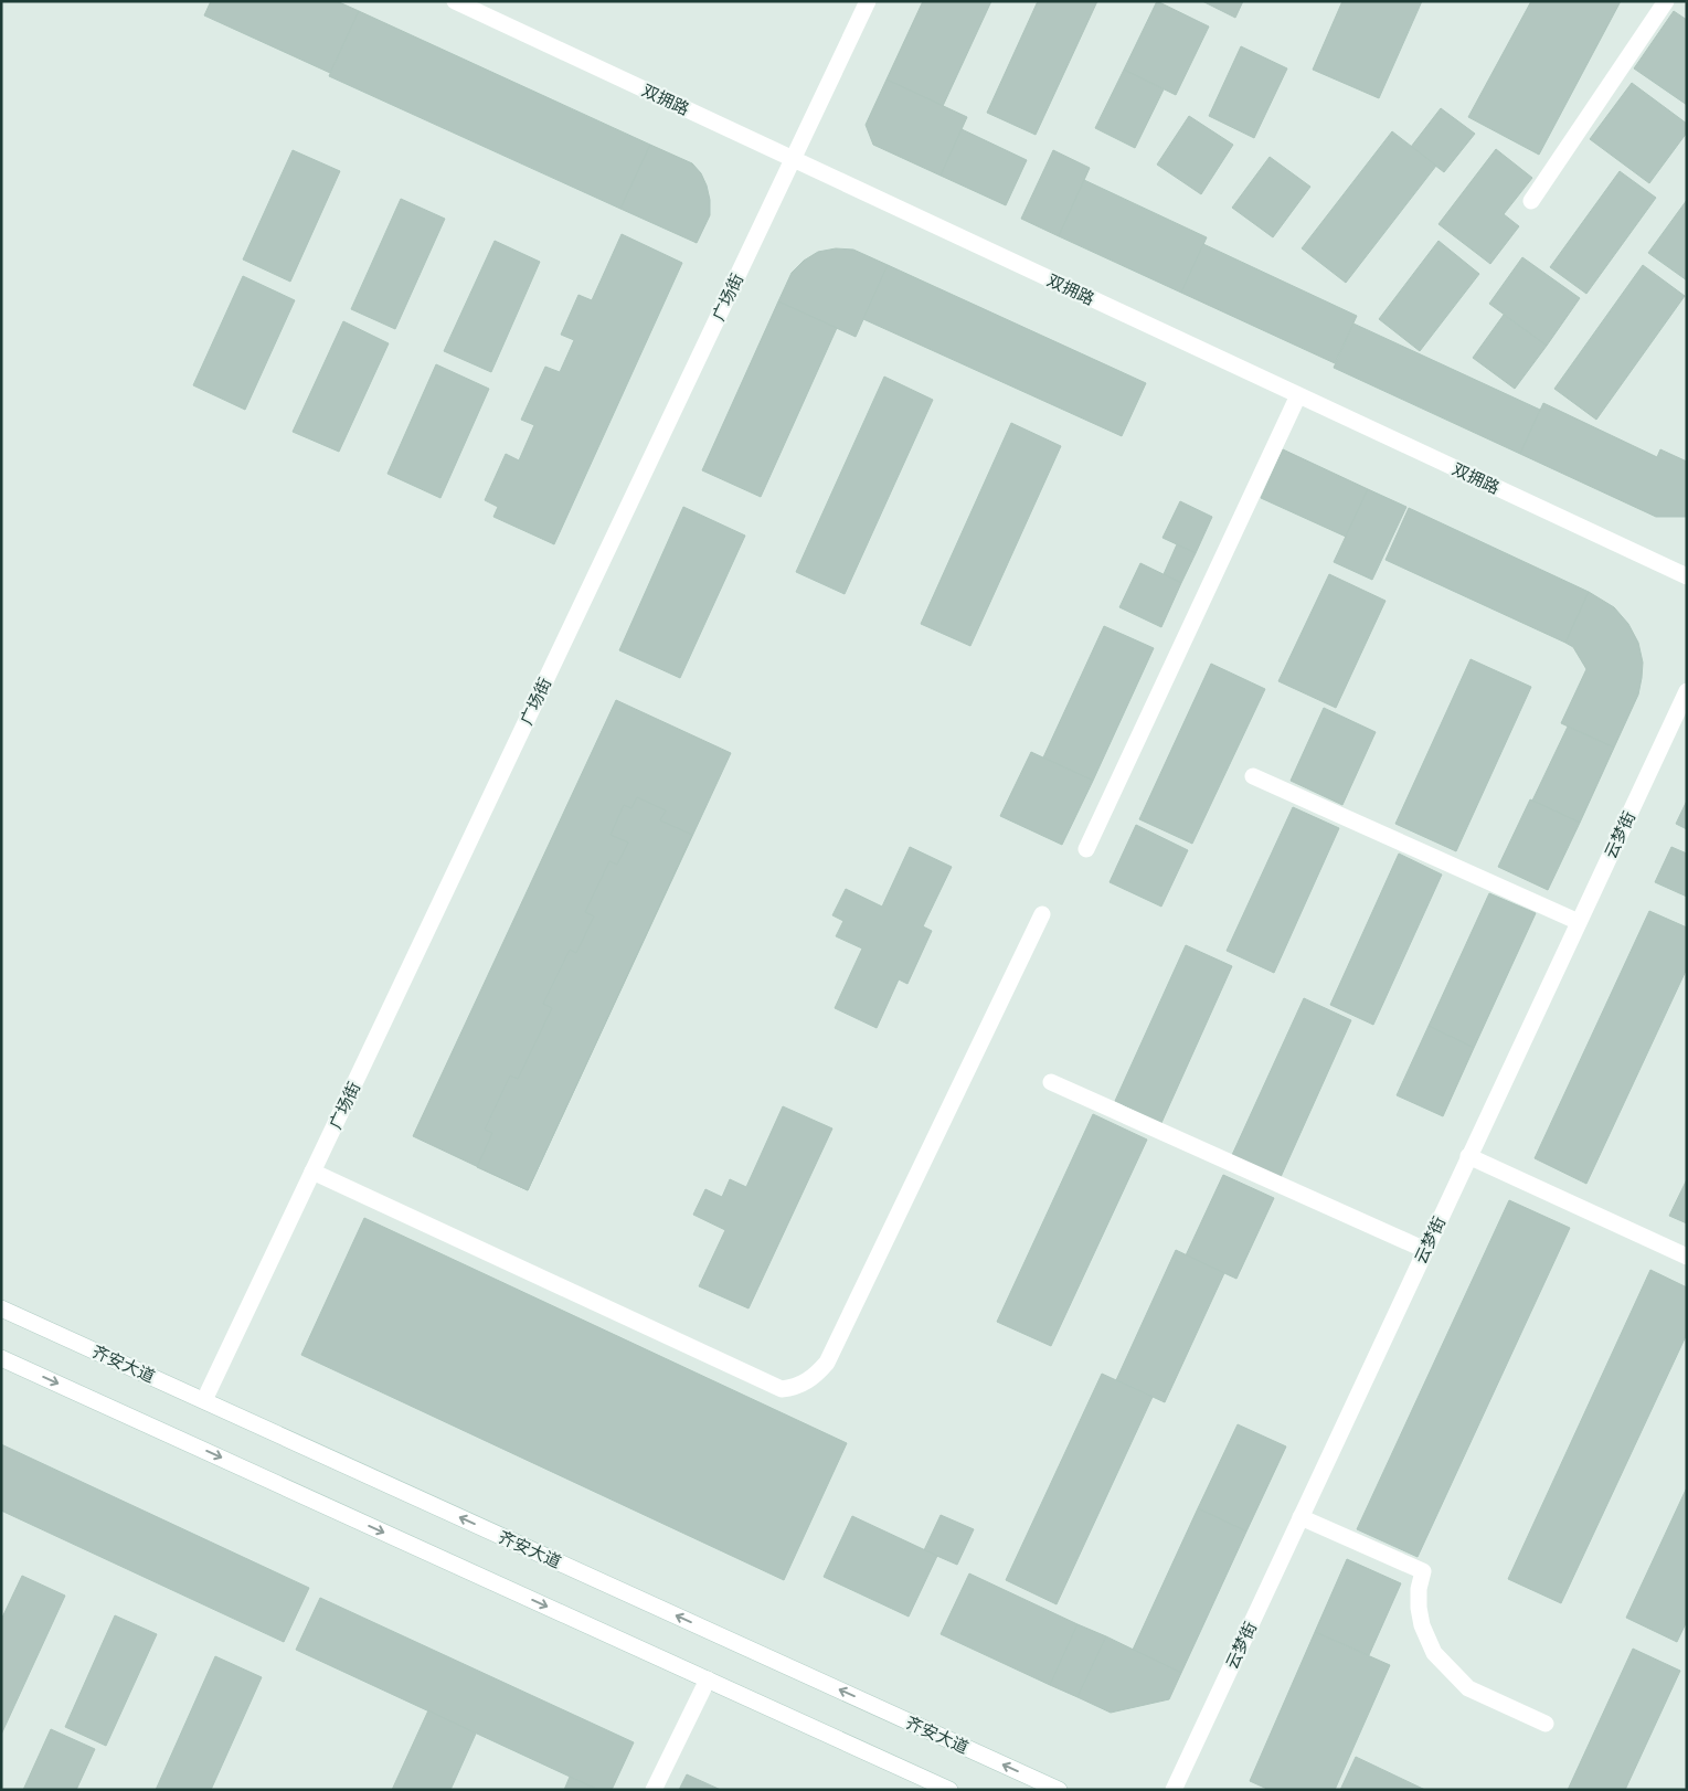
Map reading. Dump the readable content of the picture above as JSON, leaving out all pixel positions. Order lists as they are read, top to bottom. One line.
{"streets":{"street":["双拥路","广场街","云梦街","齐安大道"]},"crossings":[["双拥路","广场街"],["广场街","齐安大道"]]}
